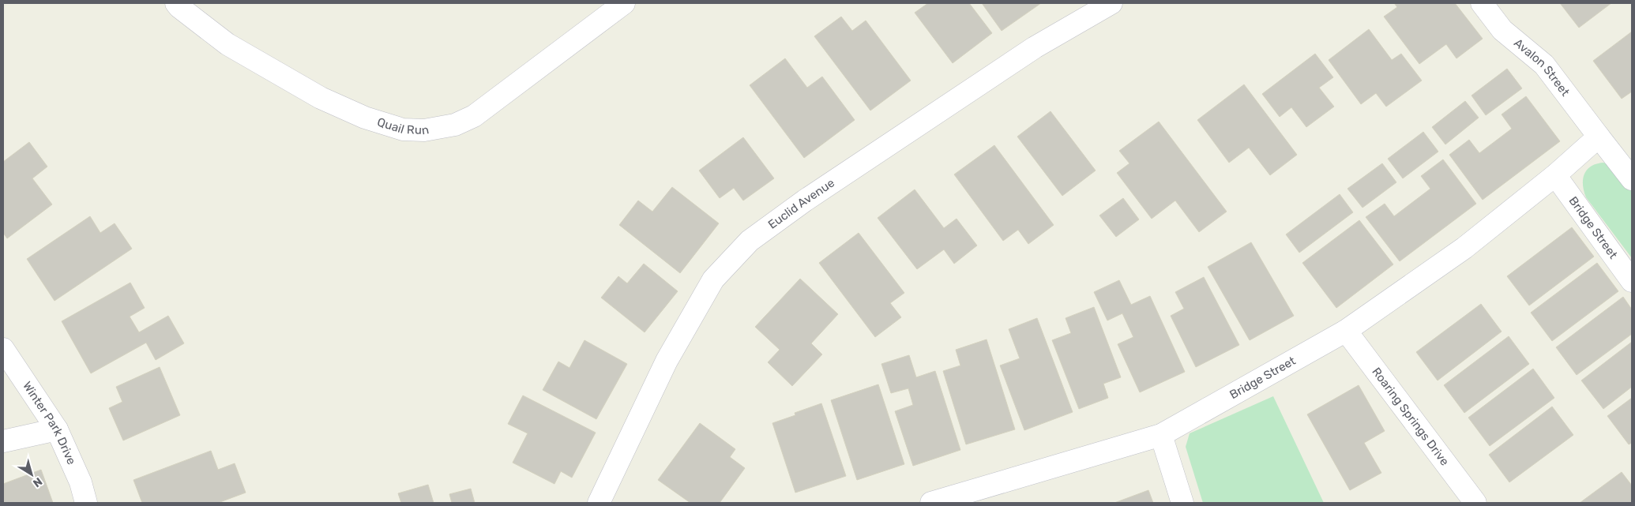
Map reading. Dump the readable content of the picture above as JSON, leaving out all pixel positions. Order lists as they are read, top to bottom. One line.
{"streets":{"street":["Avalon Street","Quail Run","Euclid Avenue","Bridge Street","Roaring Springs Drive","Winter Park Drive"]},"crossings":[["Avalon Street","Bridge Street"],["Bridge Street","Roaring Springs Drive"]],"north":"bottom right"}
